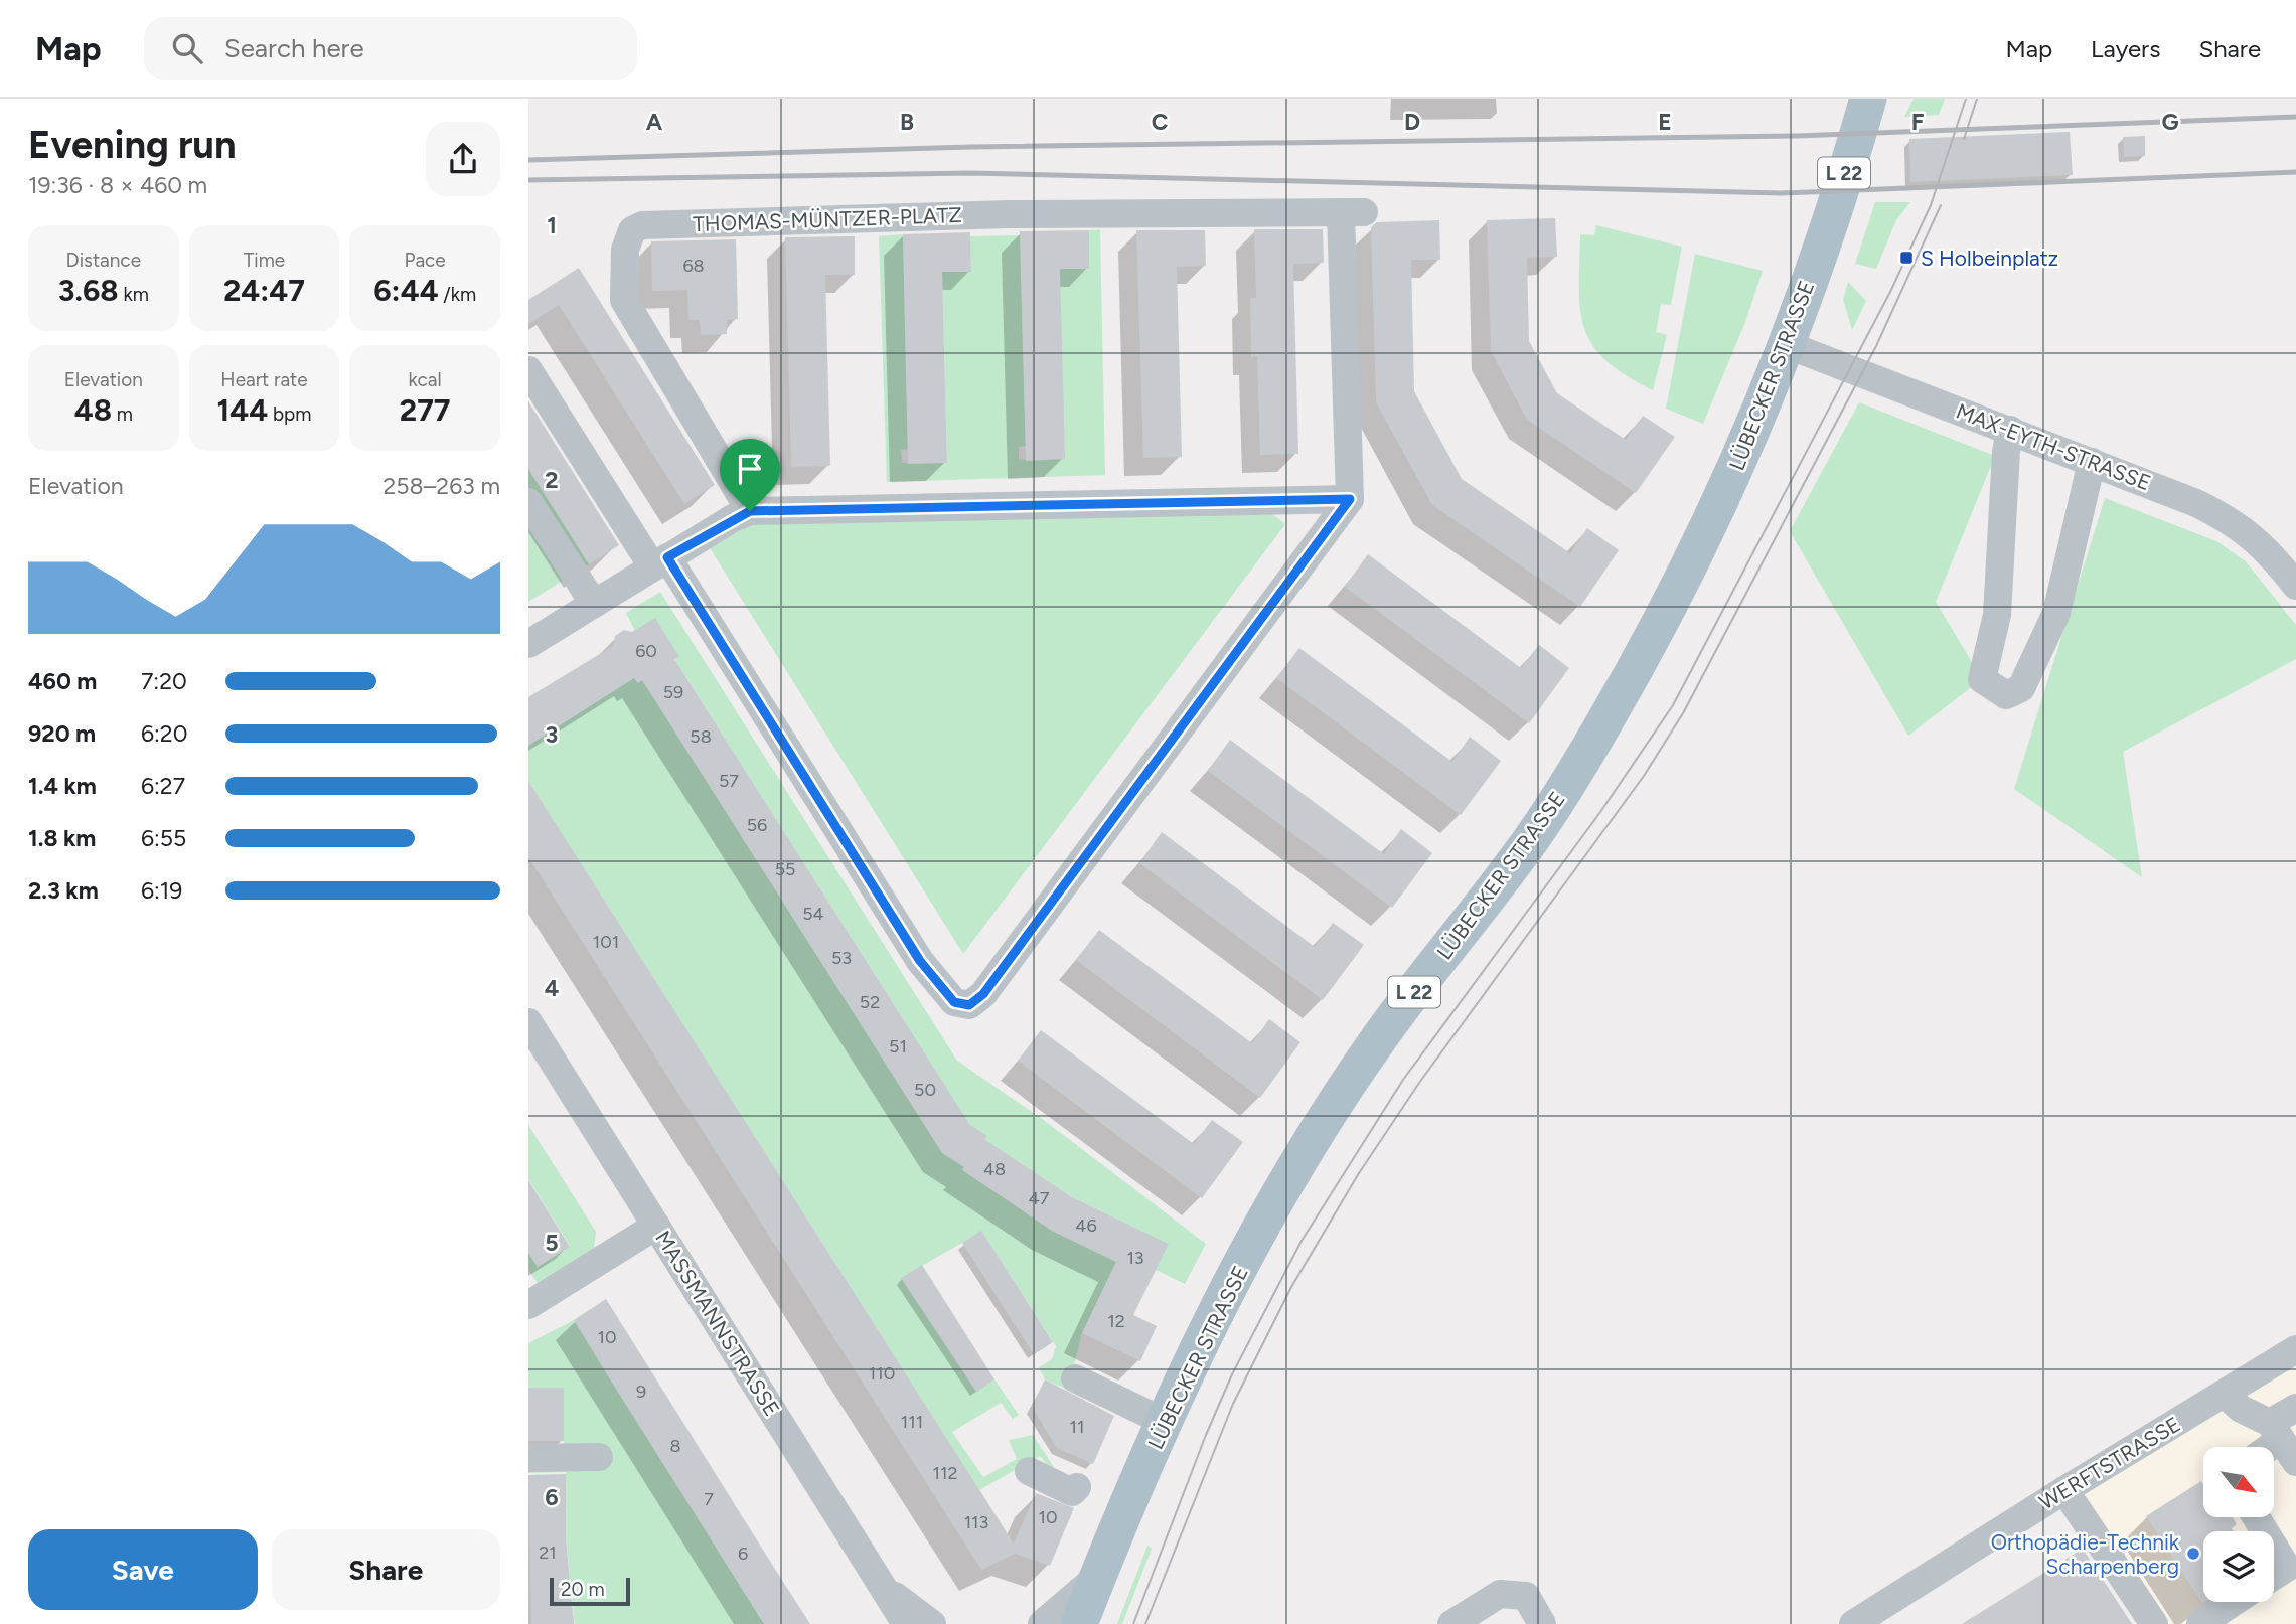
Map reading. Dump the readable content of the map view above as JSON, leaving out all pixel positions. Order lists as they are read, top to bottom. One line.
{"streets":{"main road":["L 22","LÜBECKER STRASSE"],"street":["THOMAS-MÜNTZER-PLATZ","MAX-EYTH-STRASSE","MASSMANNSTRASSE","WERFTSTRASSE"]},"crossings":[["LÜBECKER STRASSE","MAX-EYTH-STRASSE"]],"places":{"transit":["S Holbeinplatz"],"other":["Orthopädie-Technik Scharpenberg"]},"house_numbers":["68","60","59","58","57","56","55","54","101","53","52","51","50","48","47","46","13","12","10","110","9","111","11","8","112","7","10","113","21","6"],"scale_bar":"20 m","north":"bottom right","page":{"header":"Map","search":"Search here","nav":["Map","Layers","Share"],"heading":["Evening run","19:36 · 8 × 460 m"],"stats":[["Distance","3.68 km"],["Time","24:47"],["Pace","6:44 /km"],["Elevation","48 m"],["Heart rate","144 bpm"],["kcal","277"]],"chart":["Elevation","258–263 m"],"list":[{"name":"460 m","note":"7:20"},{"name":"920 m","note":"6:20"},{"name":"1.4 km","note":"6:27"},{"name":"1.8 km","note":"6:55"},{"name":"2.3 km","note":"6:19"}],"buttons":["Save","Share"],"scale":"20 m"},"grid":{"columns":["A","B","C","D","E","F","G"],"rows":["1","2","3","4","5","6"]}}
